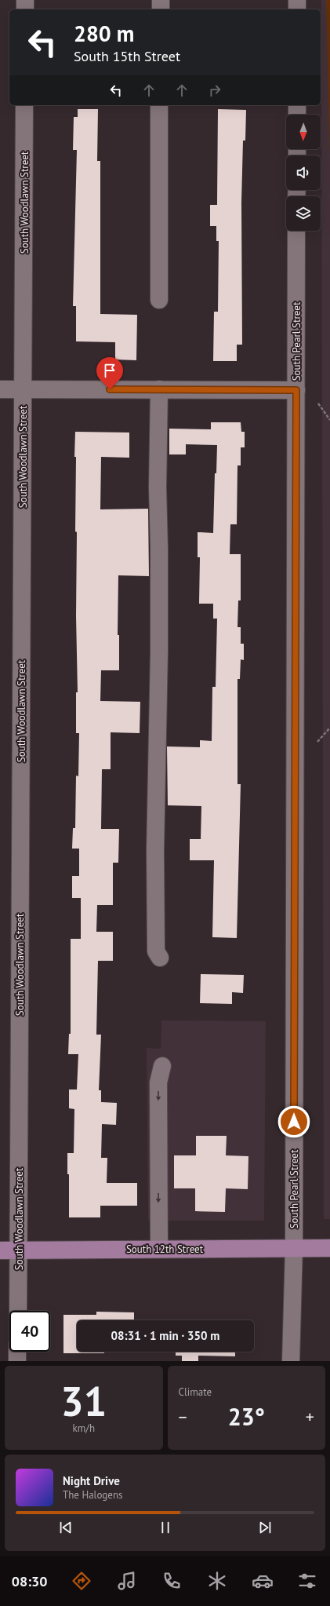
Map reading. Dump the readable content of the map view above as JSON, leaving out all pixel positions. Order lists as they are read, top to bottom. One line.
{"streets":{"main road":["South 12th Street"],"street":["South Woodlawn Street","South Pearl Street"]},"crossings":[["South Woodlawn Street","South 12th Street"],["South Pearl Street","South 12th Street"]],"north":"bottom","page":{"turn":["280 m","South 15th Street"],"limit":"40","trip":"08:31 · 1 min · 350 m","tile":[["31","km/h"],"Climate"],"heat":["−","23°","+"],"song":["Night Drive","The Halogens"],"tabs":"08:30"}}
